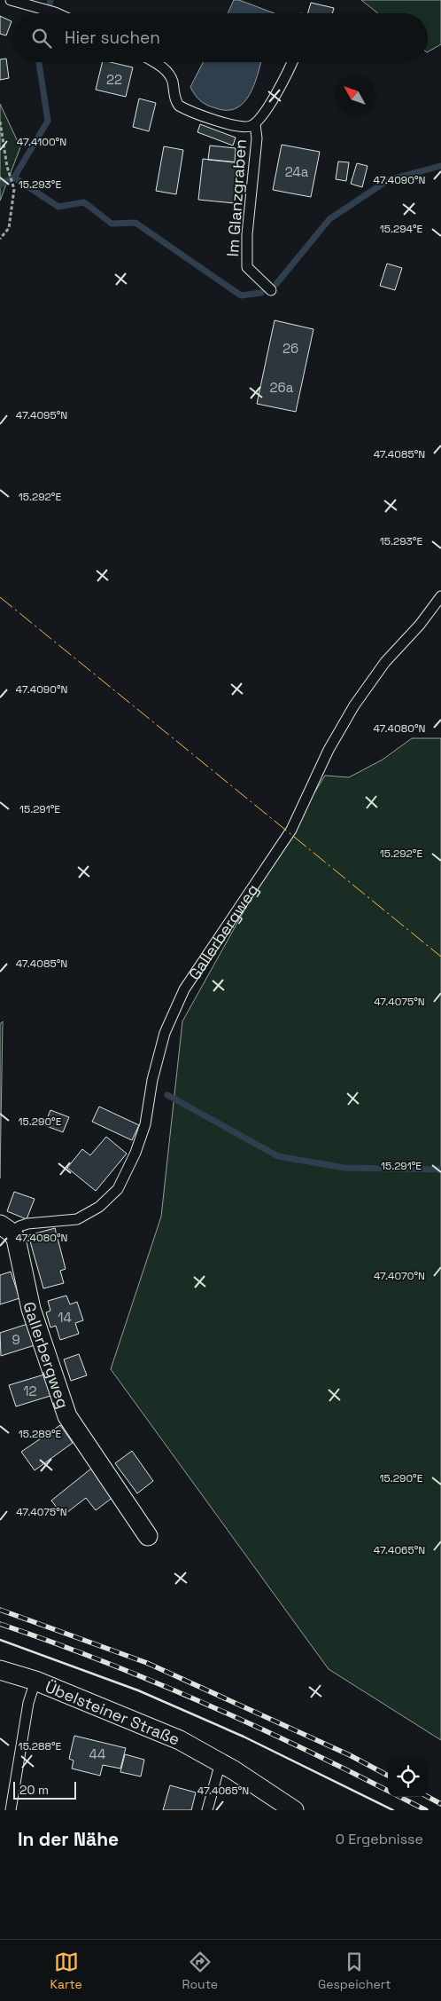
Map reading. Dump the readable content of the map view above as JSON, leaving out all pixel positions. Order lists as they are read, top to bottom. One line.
{"streets":{"street":["Gallerbergweg","Übelsteiner Straße"],"lane":["Im Glanzgraben"]},"house_numbers":["22","24a","26","26a","14","9","12","44"],"scale_bar":"20 m","north":"top left","page":{"search":"Hier suchen","scale":"20 m","heading":["In der Nähe","0 Ergebnisse"],"nav":["Karte","Route","Gespeichert"]},"coordinates":["47.4100°N","47.4090°N","15.293°E","15.294°E","47.4095°N","47.4085°N","15.292°E","47.4080°N","15.291°E","47.4075°N","15.290°E","47.4070°N","15.289°E","47.4065°N","15.288°E"]}
